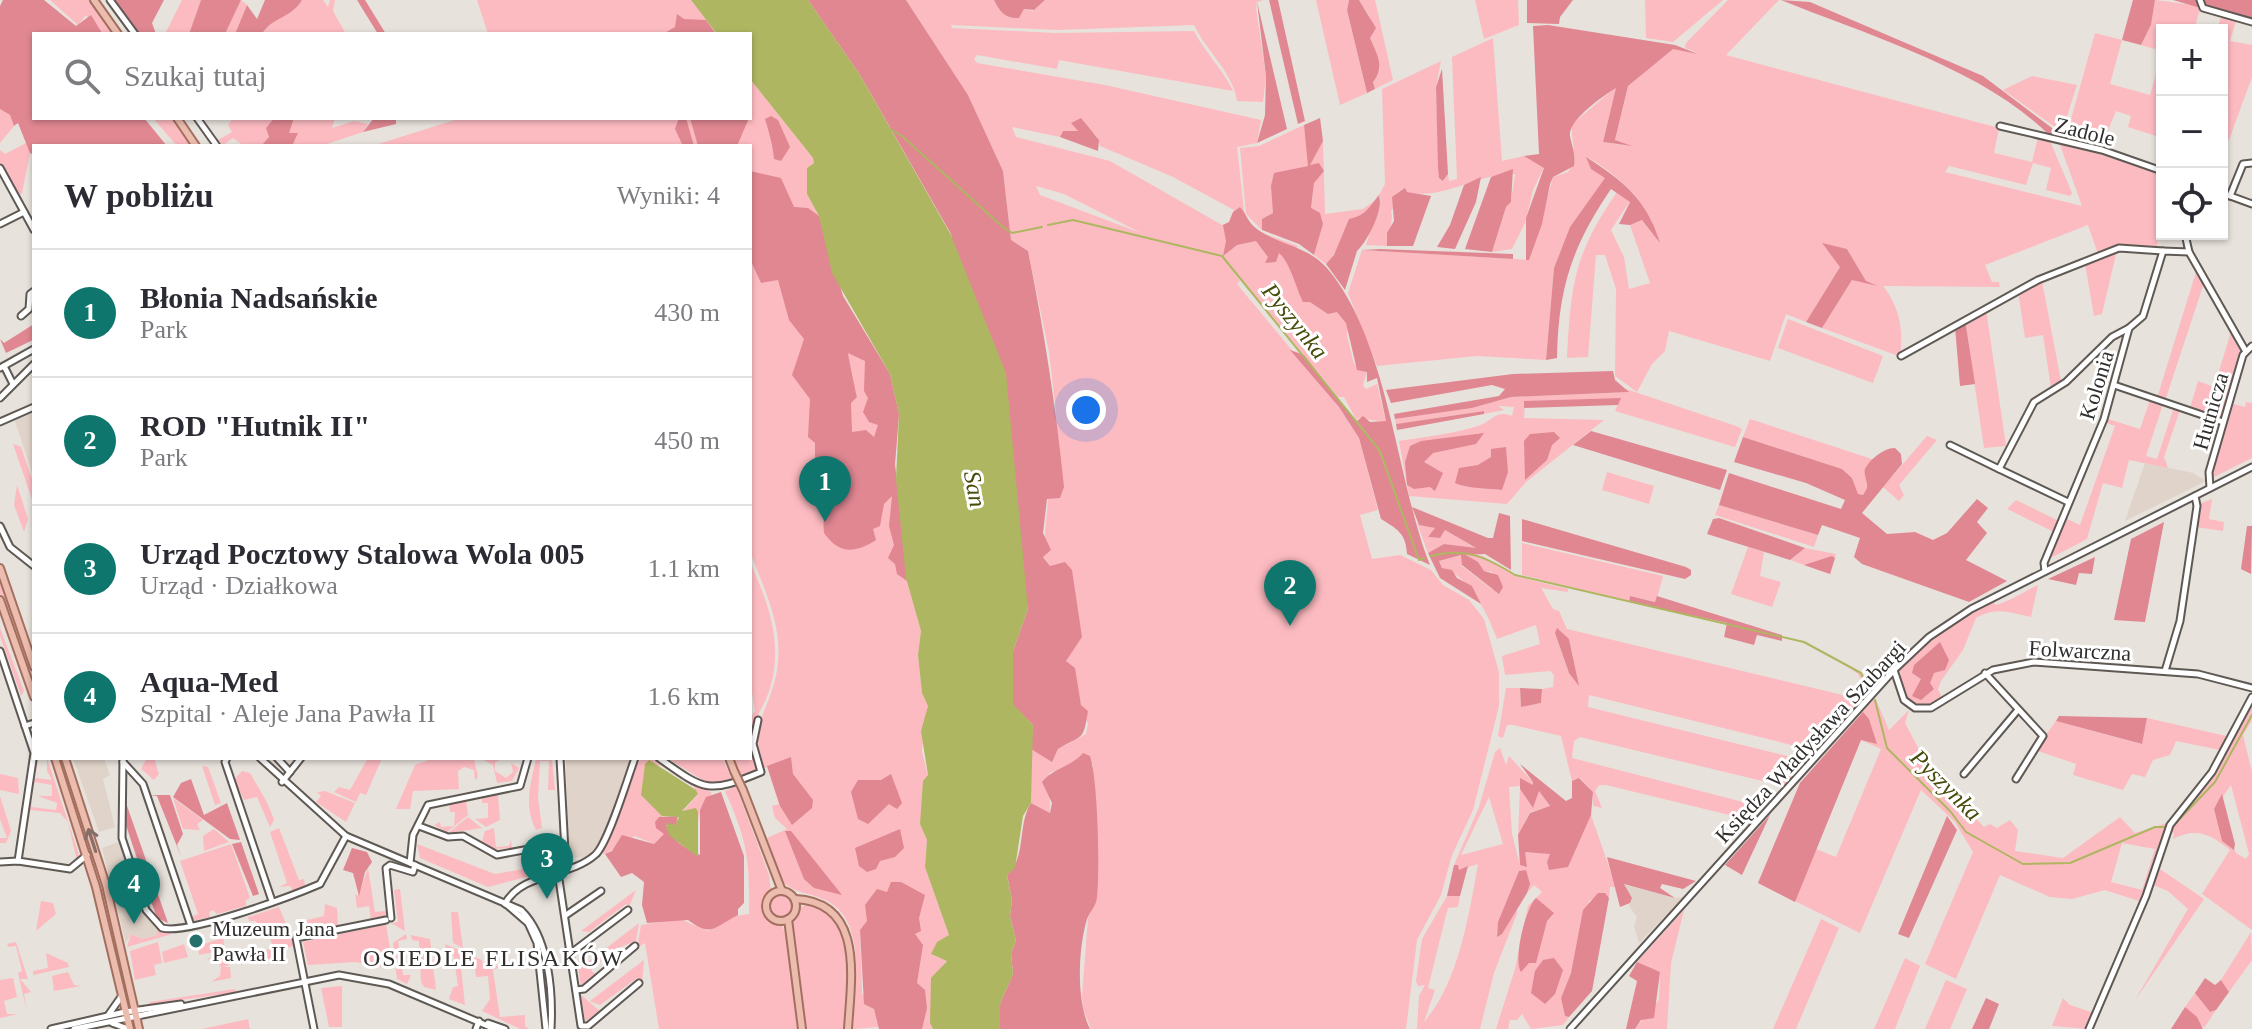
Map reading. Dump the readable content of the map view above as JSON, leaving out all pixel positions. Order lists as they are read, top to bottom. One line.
{"streets":{"street":["Zadole","Kolonia","Hutnicza","Folwarczna","Księdza Władysława Szubargi"]},"crossings":[["Kolonia","Księdza Władysława Szubargi"],["Hutnicza","Księdza Władysława Szubargi"],["Folwarczna","Księdza Władysława Szubargi"]],"districts":["OSIEDLE FLISAKÓW"],"water":["Pyszynka","San"],"places":["Muzeum Jana Pawła II"],"page":{"map_buttons":["+","−"],"search":"Szukaj tutaj","heading":["W pobliżu","Wyniki: 4"],"list":[{"mark":"1","name":"Błonia Nadsańskie","note":"Park","value":"430 m"},{"mark":"2","name":"ROD \"Hutnik II\"","note":"Park","value":"450 m"},{"mark":"3","name":"Urząd Pocztowy Stalowa Wola 005","note":"Urząd · Działkowa","value":"1.1 km"},{"mark":"4","name":"Aqua-Med","note":"Szpital · Aleje Jana Pawła II","value":"1.6 km"}],"pins":["1","2","3","4"]}}
